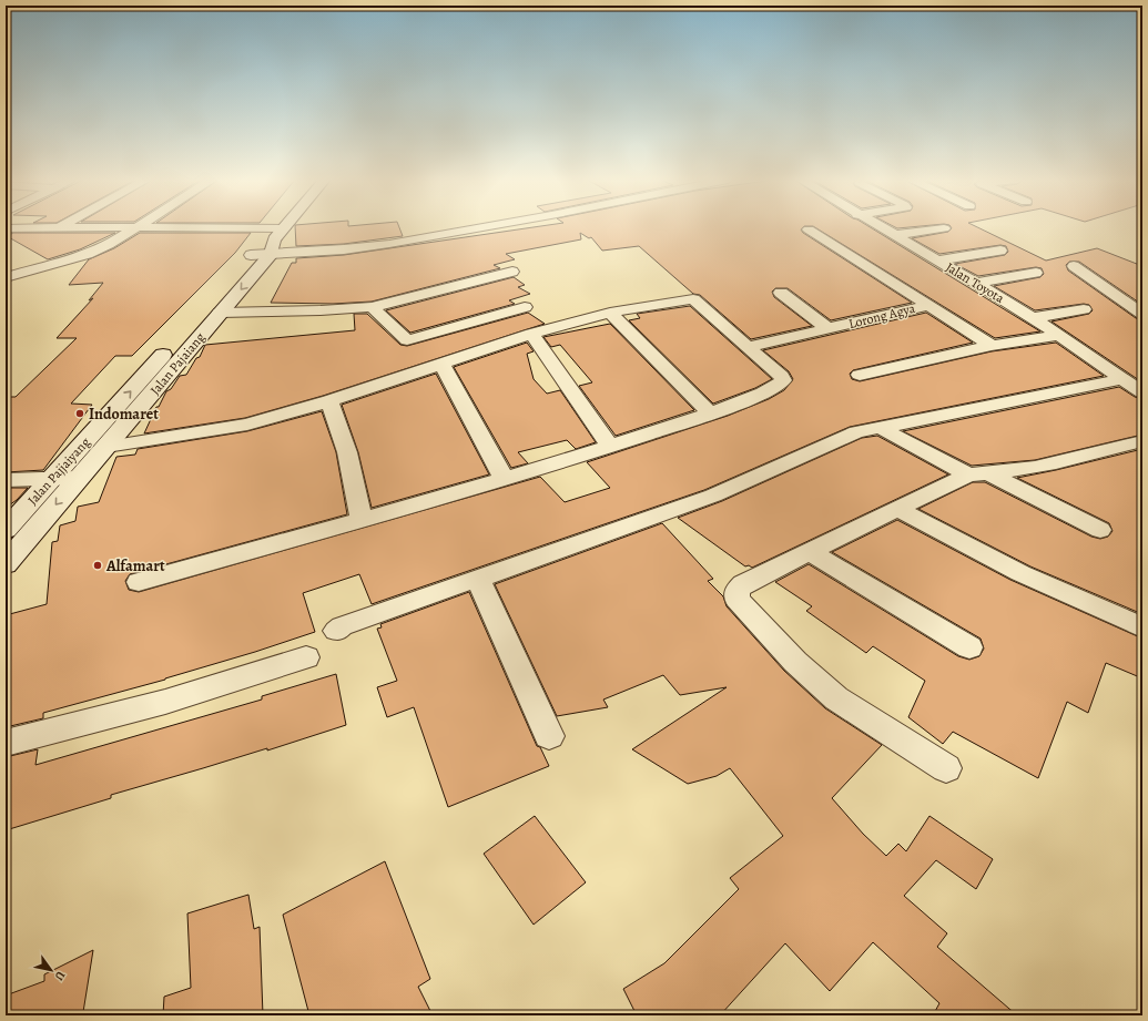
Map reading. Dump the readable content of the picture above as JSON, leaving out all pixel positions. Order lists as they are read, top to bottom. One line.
{"streets":{"main road":["Jalan Pajaiang","Jalan Pajjaiyang"],"street":["Jalan Toyota","Lorong Agya"]},"crossings":[["Jalan Pajaiang","Jalan Pajjaiyang"]],"one_way":["Jalan Pajaiang","Jalan Pajjaiyang"],"places":["Indomaret","Alfamart"],"north":"bottom right"}
